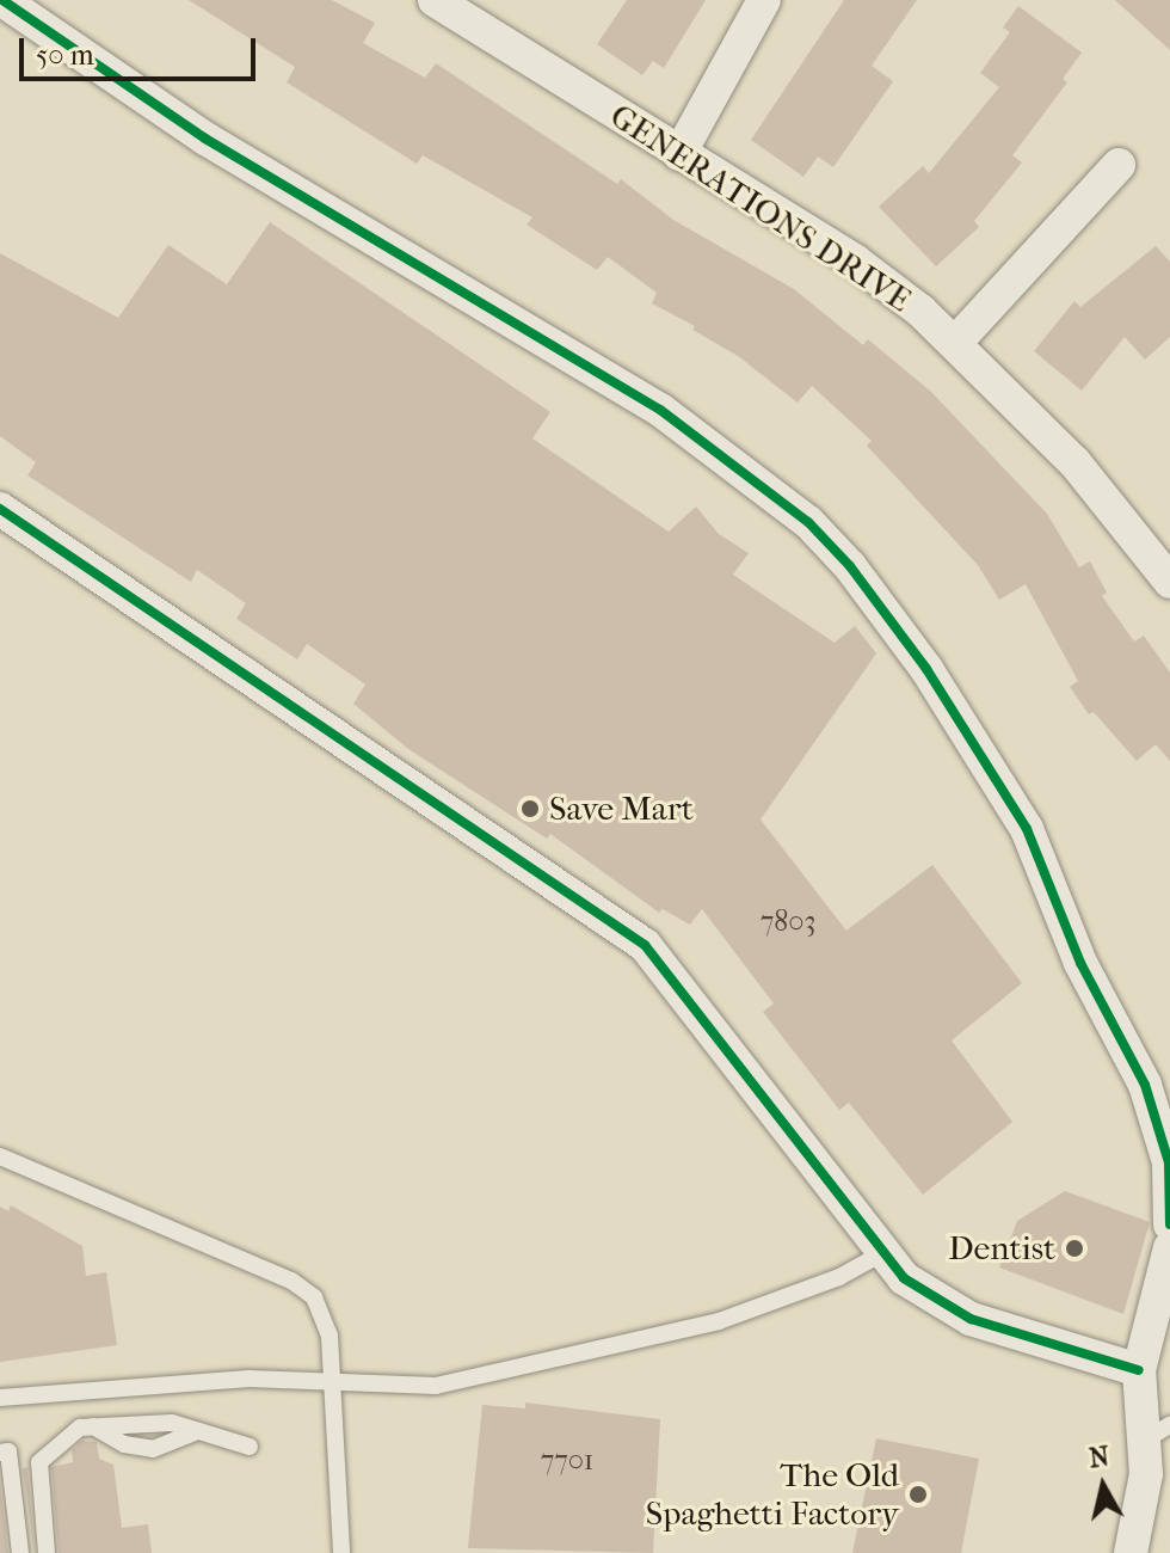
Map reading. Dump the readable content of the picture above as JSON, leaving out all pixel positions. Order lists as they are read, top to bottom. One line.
{"streets":{"street":["GENERATIONS DRIVE"]},"places":["Save Mart","Dentist","The Old Spaghetti Factory"],"house_numbers":["7803","7701"],"scale_bar":"50 m","north":"top"}
